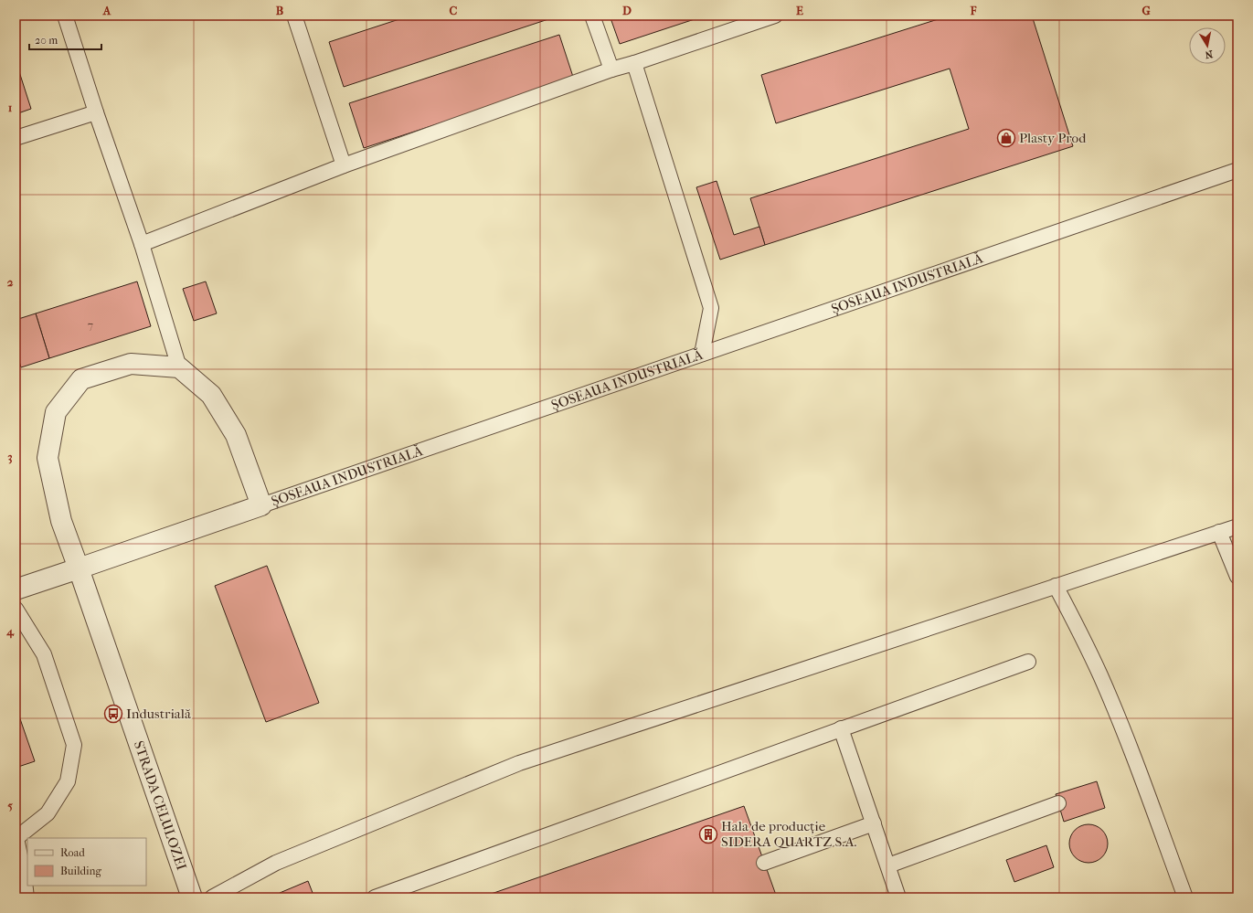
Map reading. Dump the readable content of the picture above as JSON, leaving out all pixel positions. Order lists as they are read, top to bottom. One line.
{"streets":{"street":["ȘOSEAUA INDUSTRIALĂ","STRADA CELULOZEI"]},"crossings":[["ȘOSEAUA INDUSTRIALĂ","STRADA CELULOZEI"]],"places":{"shop":["Plasty Prod"],"bus stop":["Industrială"],"building":["Hala de producție SIDERA QUARTZ S.A."]},"house_numbers":["7"],"legend":["Road","Building"],"scale_bar":"20 m","north":"bottom","grid":{"columns":["A","B","C","D","E","F","G"],"rows":["1","2","3","4","5"]}}
